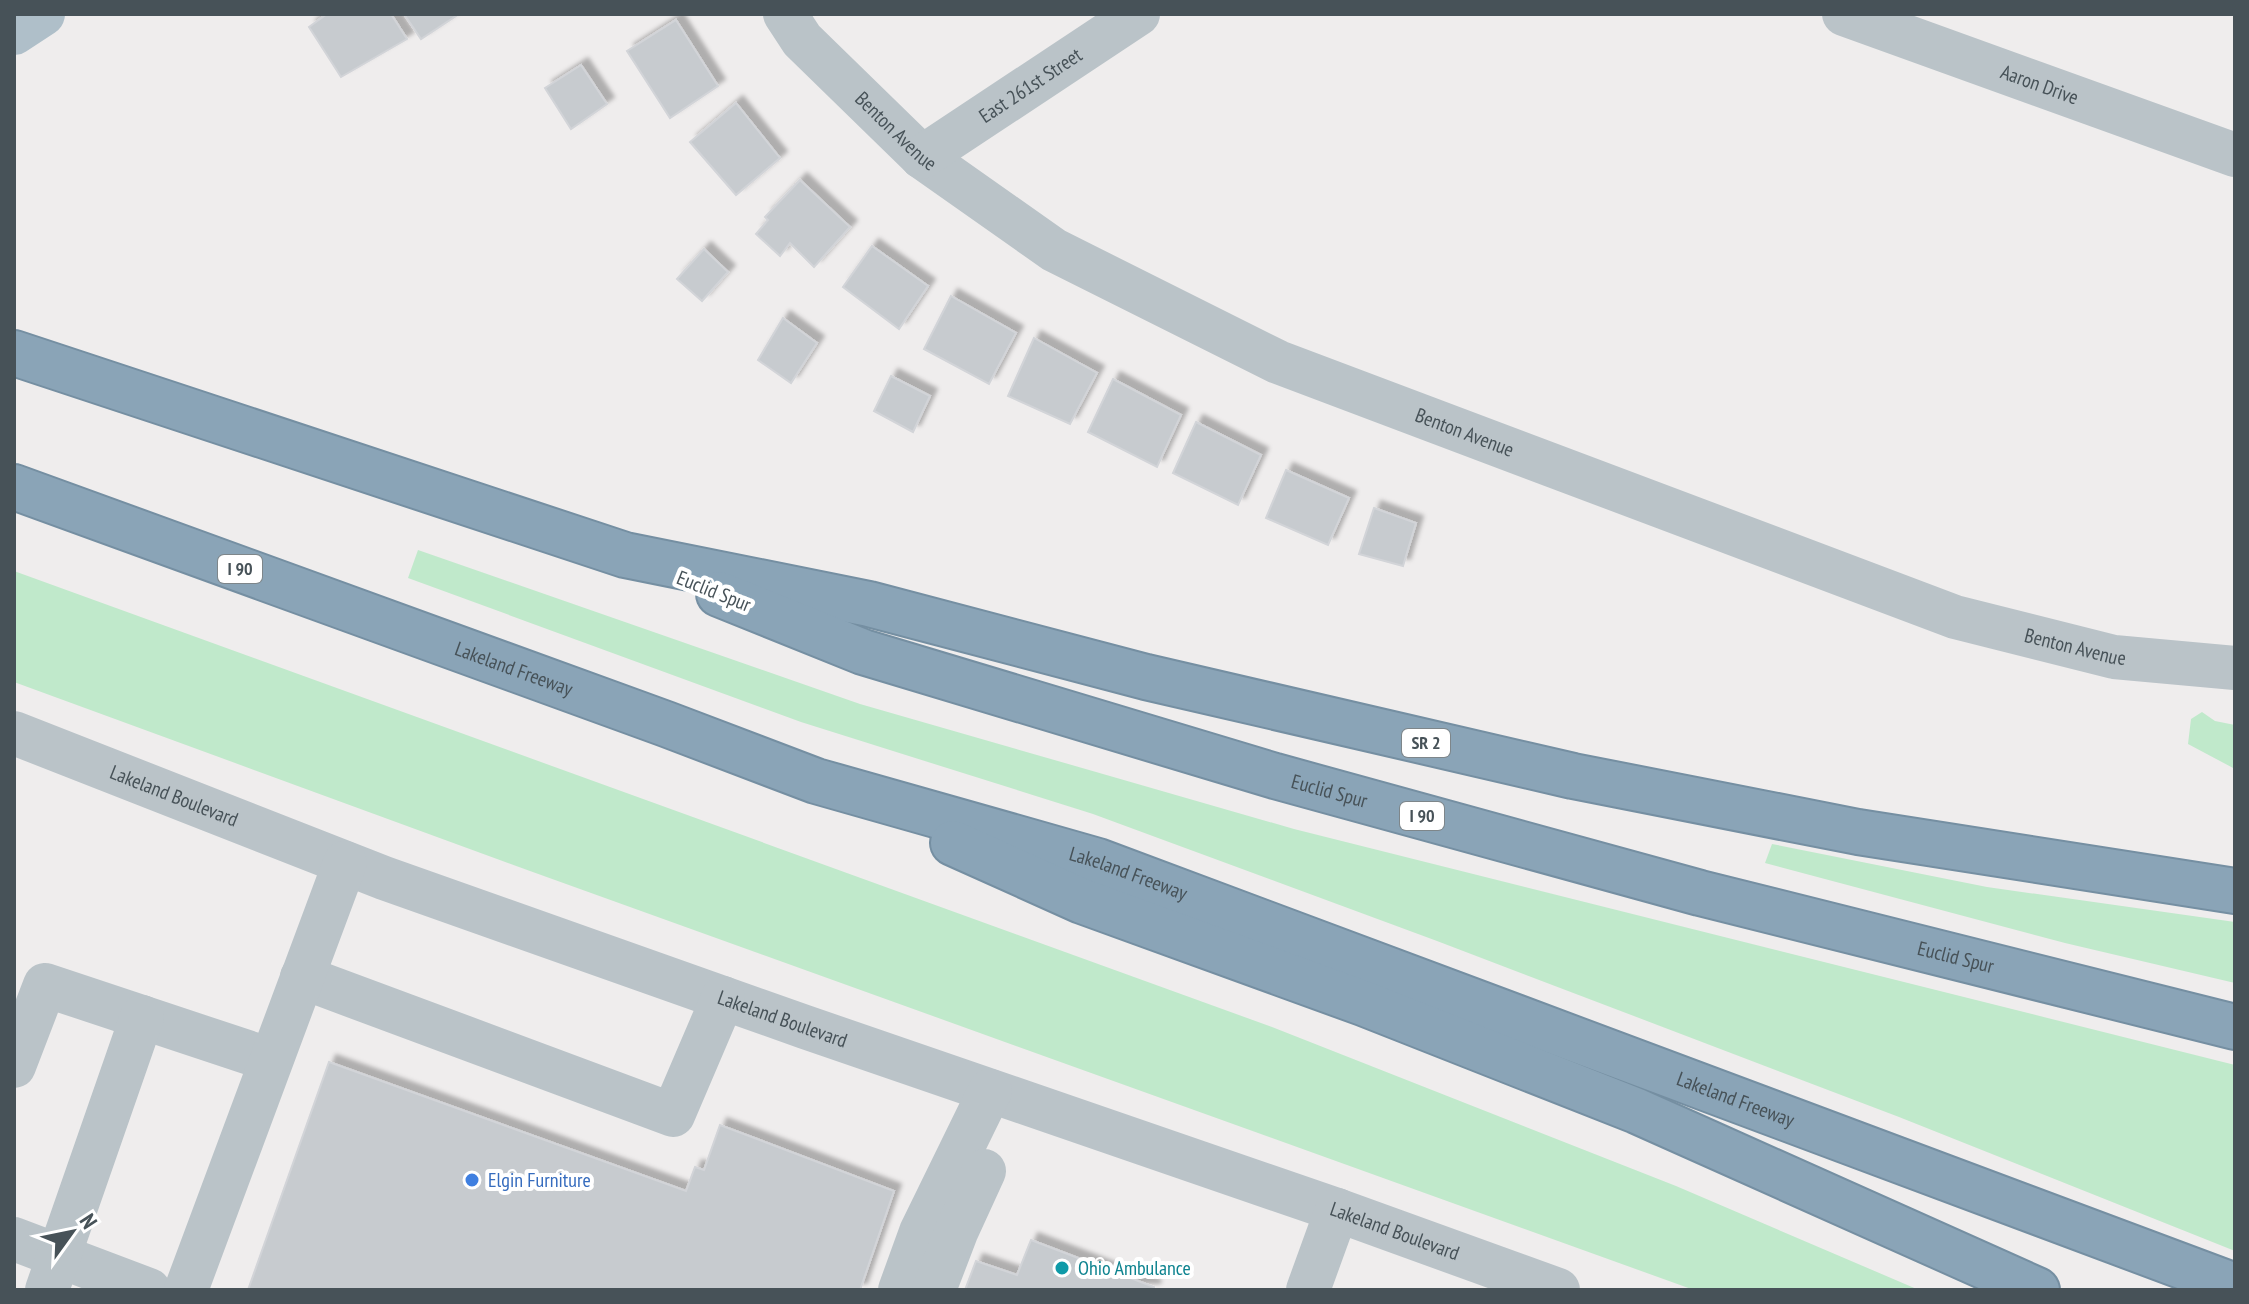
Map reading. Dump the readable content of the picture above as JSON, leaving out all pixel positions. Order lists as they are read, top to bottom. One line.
{"streets":{"highway":["I 90","Euclid Spur","Lakeland Freeway","SR 2"],"street":["Aaron Drive","East 261st Street","Benton Avenue","Lakeland Boulevard"]},"crossings":[["East 261st Street","Benton Avenue"],["I 90","Euclid Spur"],["I 90","Lakeland Freeway"],["I 90","SR 2"],["Euclid Spur","SR 2"]],"places":["Elgin Furniture","Ohio Ambulance"],"north":"top right"}
